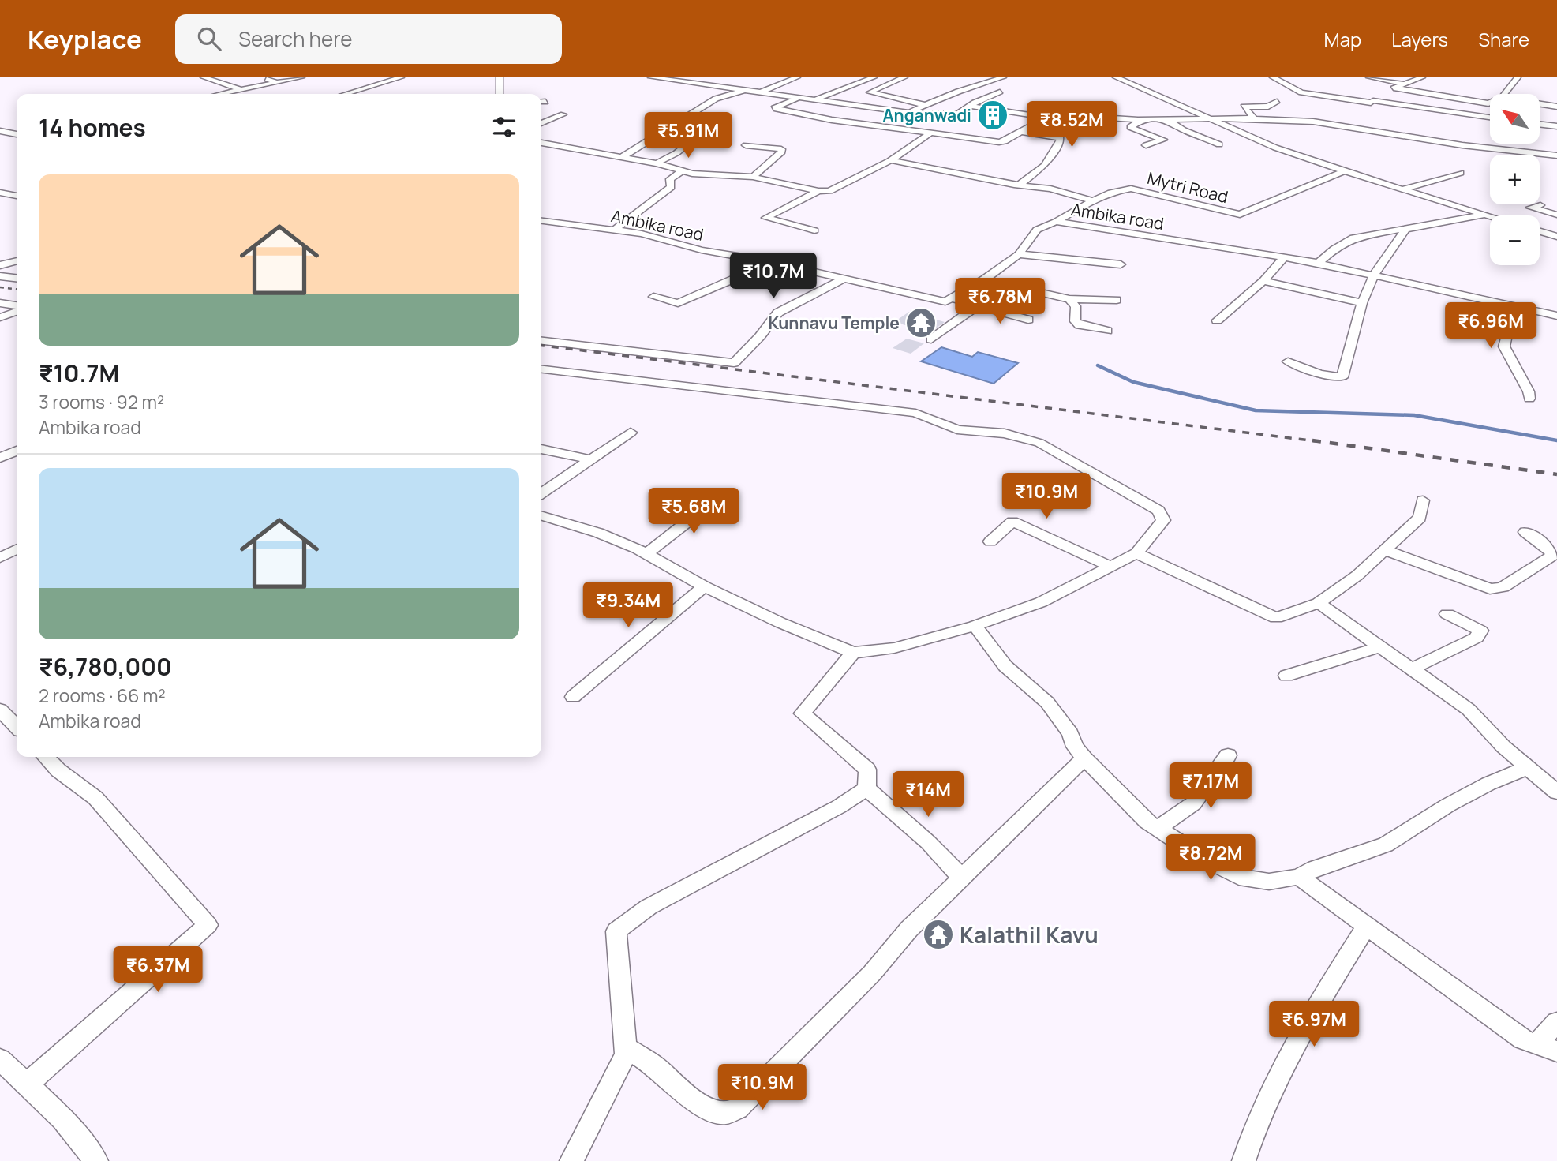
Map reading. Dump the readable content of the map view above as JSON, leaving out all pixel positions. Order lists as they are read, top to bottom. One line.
{"streets":{"street":["Mytri Road","Ambika road"]},"crossings":[["Mytri Road","Ambika road"]],"places":{"building":["Anganwadi"],"temple":["Kunnavu Temple","Kalathil Kavu"]},"north":"top left","page":{"header":"Keyplace","search":"Search here","nav":["Map","Layers","Share"],"map_buttons":["+","−"],"heading":"14 homes","price":["₹8.52M","₹5.91M","₹10.7M","₹6.78M","₹6.96M","₹10.9M","₹5.68M","₹9.34M","₹7.17M","₹14M","₹8.72M","₹6.37M","₹6.97M","₹10.9M"],"list":[{"name":"₹10.7M","note":"3 rooms · 92 m² · Ambika road"},{"name":"₹6,780,000","note":"2 rooms · 66 m² · Ambika road"}]}}
